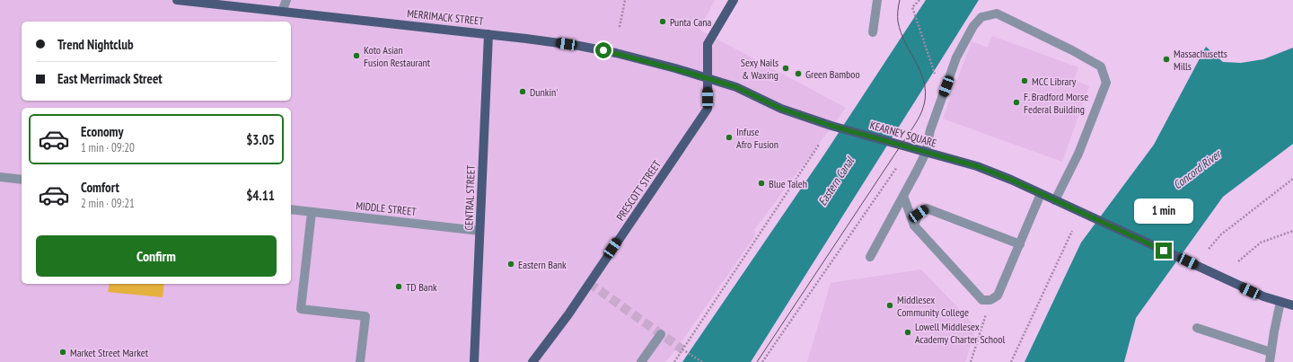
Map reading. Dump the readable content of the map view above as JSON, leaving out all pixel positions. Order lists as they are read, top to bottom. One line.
{"streets":{"main road":["MERRIMACK STREET","KEARNEY SQUARE","PRESCOTT STREET","CENTRAL STREET"],"street":["MIDDLE STREET"]},"crossings":[["MERRIMACK STREET","KEARNEY SQUARE"],["MERRIMACK STREET","PRESCOTT STREET"],["MERRIMACK STREET","CENTRAL STREET"],["KEARNEY SQUARE","PRESCOTT STREET"],["CENTRAL STREET","MIDDLE STREET"]],"water":["Concord River","Eastern Canal"],"places":["Punta Cana","Koto Asian Fusion Restaurant","Massachusetts Mills","Sexy Nails & Waxing","Green Bamboo","MCC Library","Dunkin'","F. Bradford Morse Federal Building","Infuse Afro Fusion","Blue Taleh","Eastern Bank","TD Bank","Middlesex Community College","Lowell Middlesex Academy Charter School","Market Street Market"],"page":{"banner":["Trend Nightclub","East Merrimack Street"],"list":[{"name":"Economy","note":"1 min · 09:20","value":"$3.05"},{"name":"Comfort","note":"2 min · 09:21","value":"$4.11"}],"bubble":"1 min","buttons":"Confirm"}}
